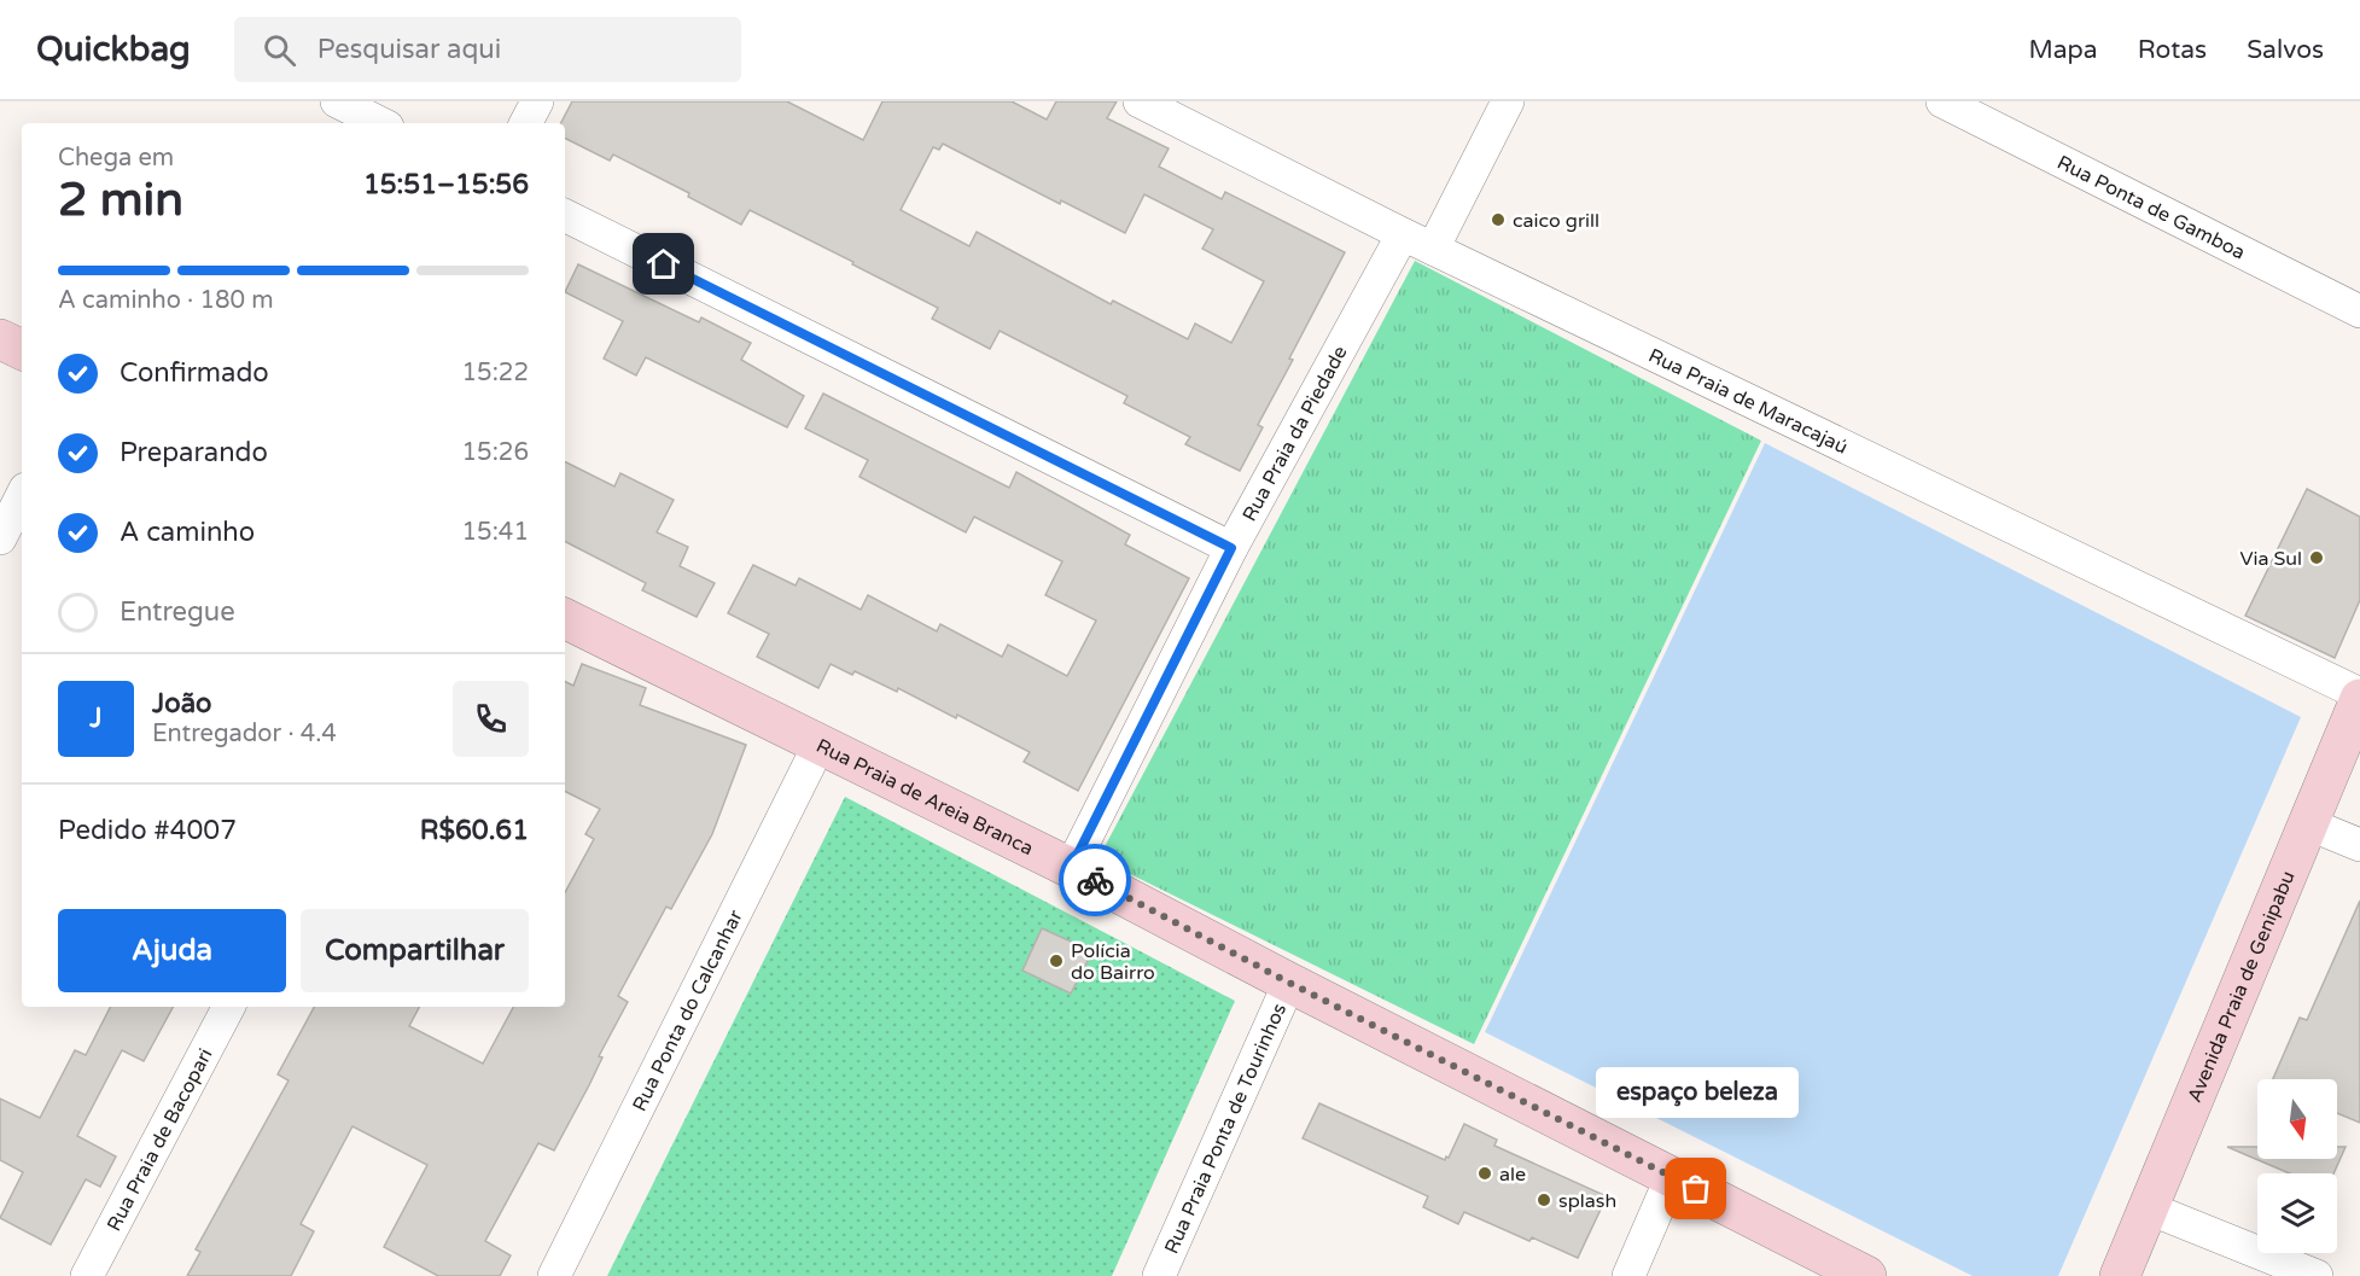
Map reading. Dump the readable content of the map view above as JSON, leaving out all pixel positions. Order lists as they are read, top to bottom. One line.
{"streets":{"street":["Rua Ponta de Gamboa","Rua Praia de Maracajaú","Rua Praia da Piedade","Rua Praia de Areia Branca","Avenida Praia de Genipabu","Rua Ponta do Calcanhar","Rua Praia Ponta de Tourinhos","Rua Praia de Bacopari"]},"crossings":[["Rua Praia de Maracajaú","Rua Praia da Piedade"],["Rua Praia de Maracajaú","Avenida Praia de Genipabu"],["Rua Praia da Piedade","Rua Praia de Areia Branca"],["Rua Praia de Areia Branca","Rua Ponta do Calcanhar"],["Rua Praia de Areia Branca","Rua Praia Ponta de Tourinhos"]],"places":["caico grill","Via Sul","Polícia do Bairro","ale","espaço beleza","splash"],"north":"bottom","page":{"header":"Quickbag","search":"Pesquisar aqui","nav":["Mapa","Rotas","Salvos"],"heading":["2 min","Chega em","15:51–15:56"],"panel":["João","Entregador · 4.4","Pedido #4007","R$60.61"],"bar":"A caminho · 180 m","list":[["Confirmado","15:22"],["Preparando","15:26"],["A caminho","15:41"],"Entregue"],"round":"J","buttons":["Ajuda","Compartilhar"],"bubble":"espaço beleza"}}
